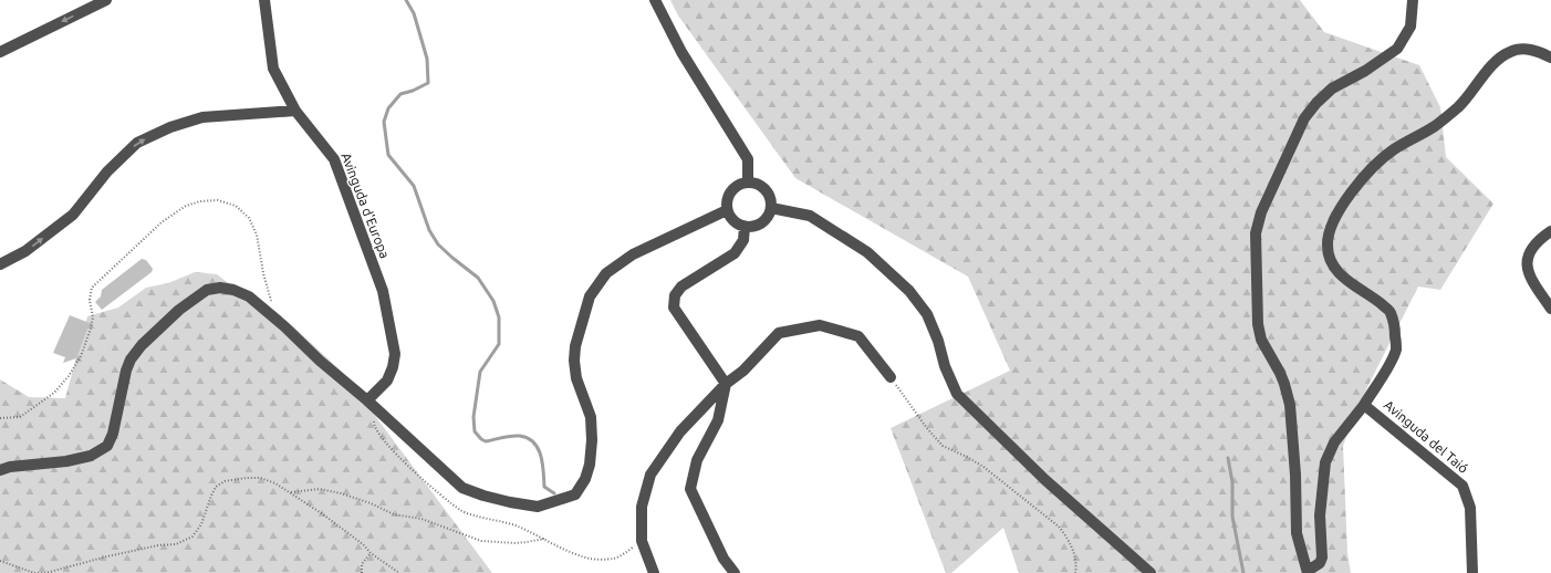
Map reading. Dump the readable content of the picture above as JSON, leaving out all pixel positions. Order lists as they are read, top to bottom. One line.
{"streets":{"street":["Avinguda d'Europa","Avinguda del Taió"]}}
